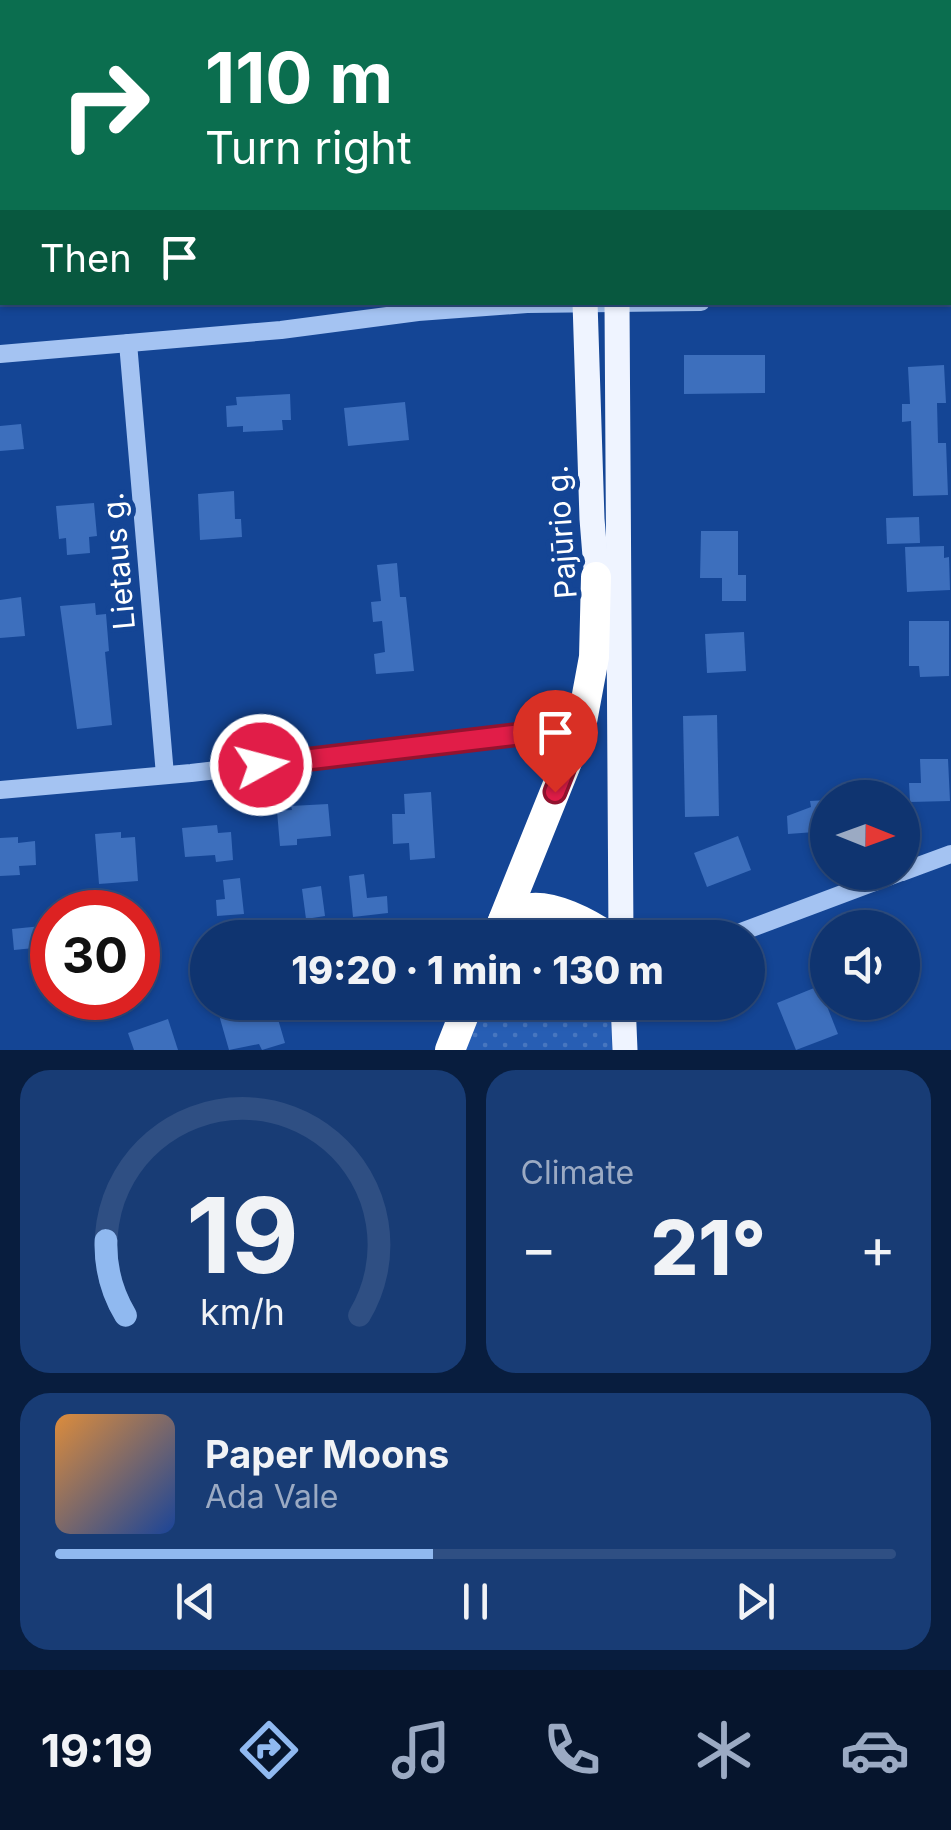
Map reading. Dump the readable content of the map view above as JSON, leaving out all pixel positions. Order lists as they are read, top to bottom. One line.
{"streets":{"main road":["Pajūrio g."],"street":["Lietaus g."]},"north":"right","page":{"turn":["110 m","Turn right"],"then":"Then","limit":"30","trip":"19:20 · 1 min · 130 m","tile":"Climate","heat":["−","21°","+"],"song":["Paper Moons","Ada Vale"],"tabs":"19:19","gauge":["19","km/h"]}}
